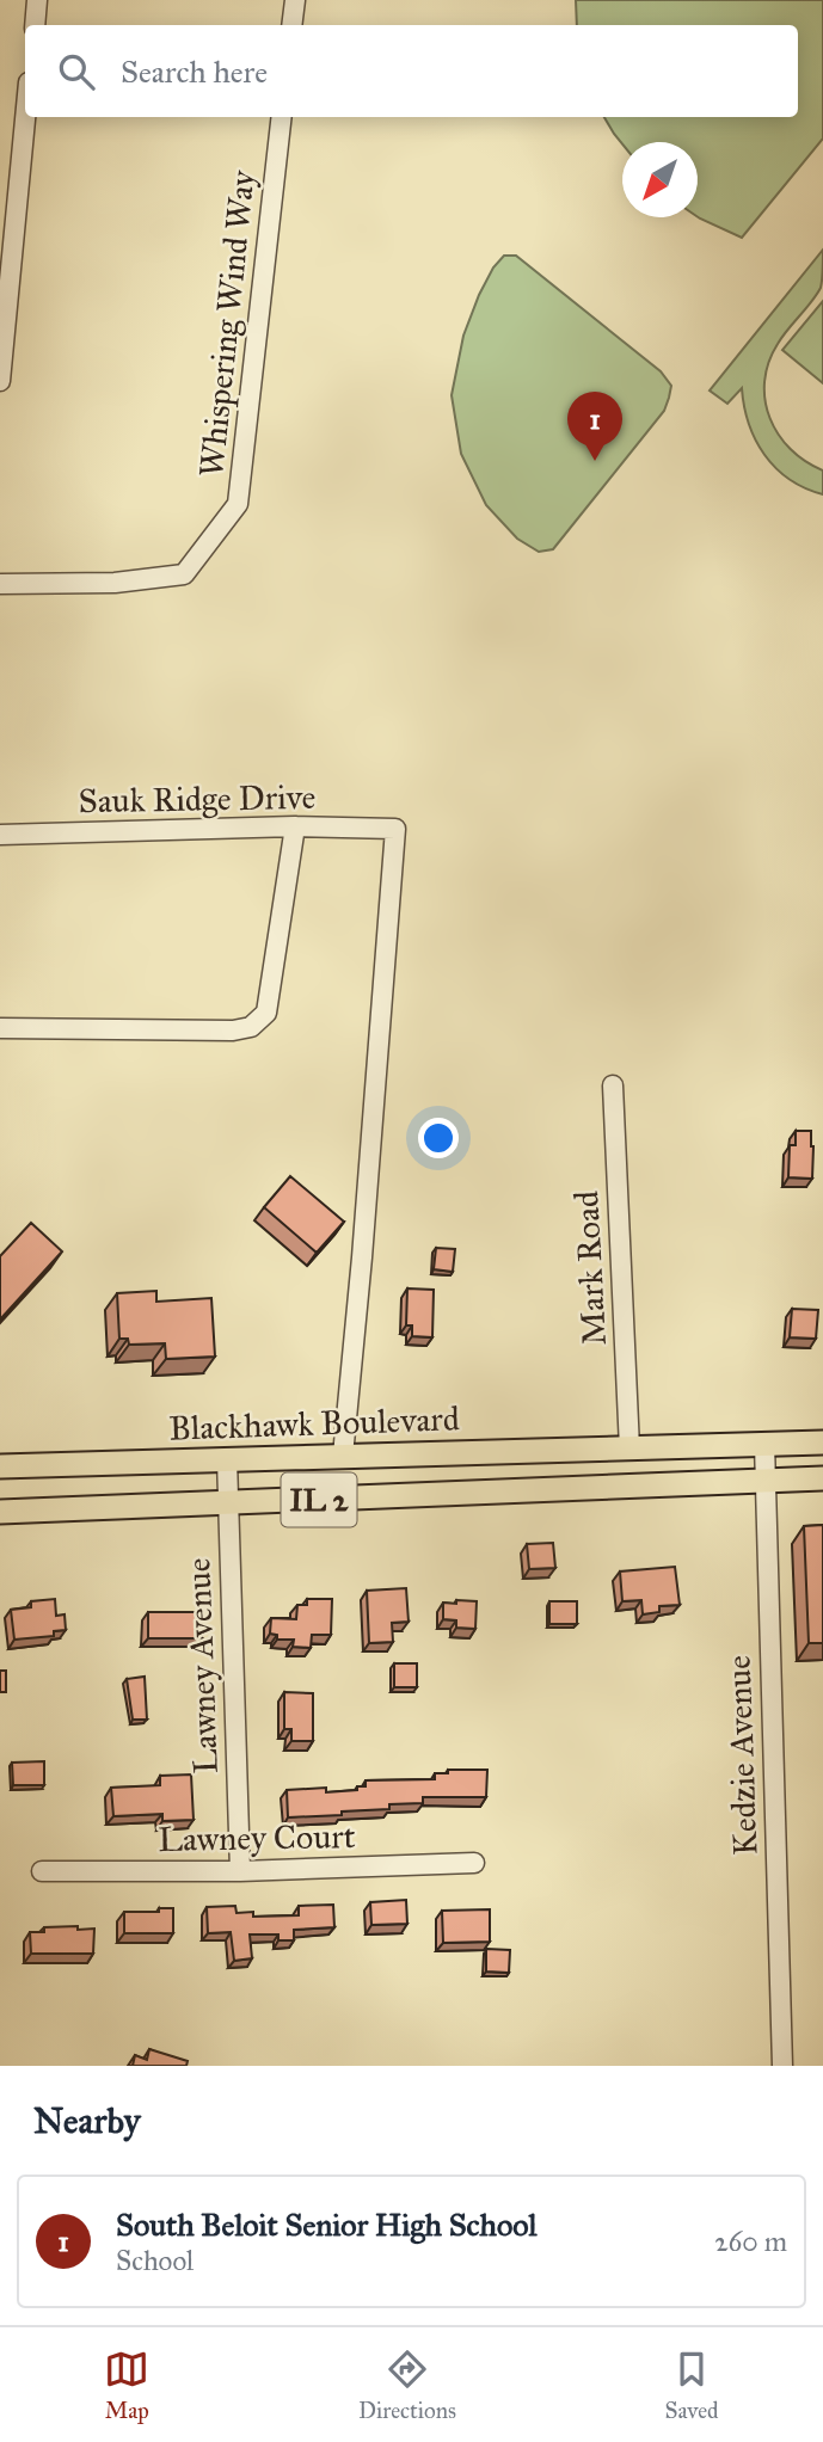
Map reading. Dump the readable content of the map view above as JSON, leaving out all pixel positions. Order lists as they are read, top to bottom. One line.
{"streets":{"main road":["Blackhawk Boulevard","IL 2"],"street":["Whispering Wind Way","Sauk Ridge Drive","Mark Road","Lawney Avenue","Kedzie Avenue","Lawney Court"]},"crossings":[["Sauk Ridge Drive","Blackhawk Boulevard"],["Mark Road","Blackhawk Boulevard"],["Mark Road","IL 2"],["Blackhawk Boulevard","IL 2"],["Blackhawk Boulevard","Lawney Avenue"],["IL 2","Lawney Avenue"],["IL 2","Kedzie Avenue"],["Lawney Avenue","Lawney Court"]],"north":"bottom left","page":{"search":"Search here","pins":"1","heading":"Nearby","list":[{"mark":"1","name":"South Beloit Senior High School","note":"School","value":"260 m"}],"nav":["Map","Directions","Saved"]}}
